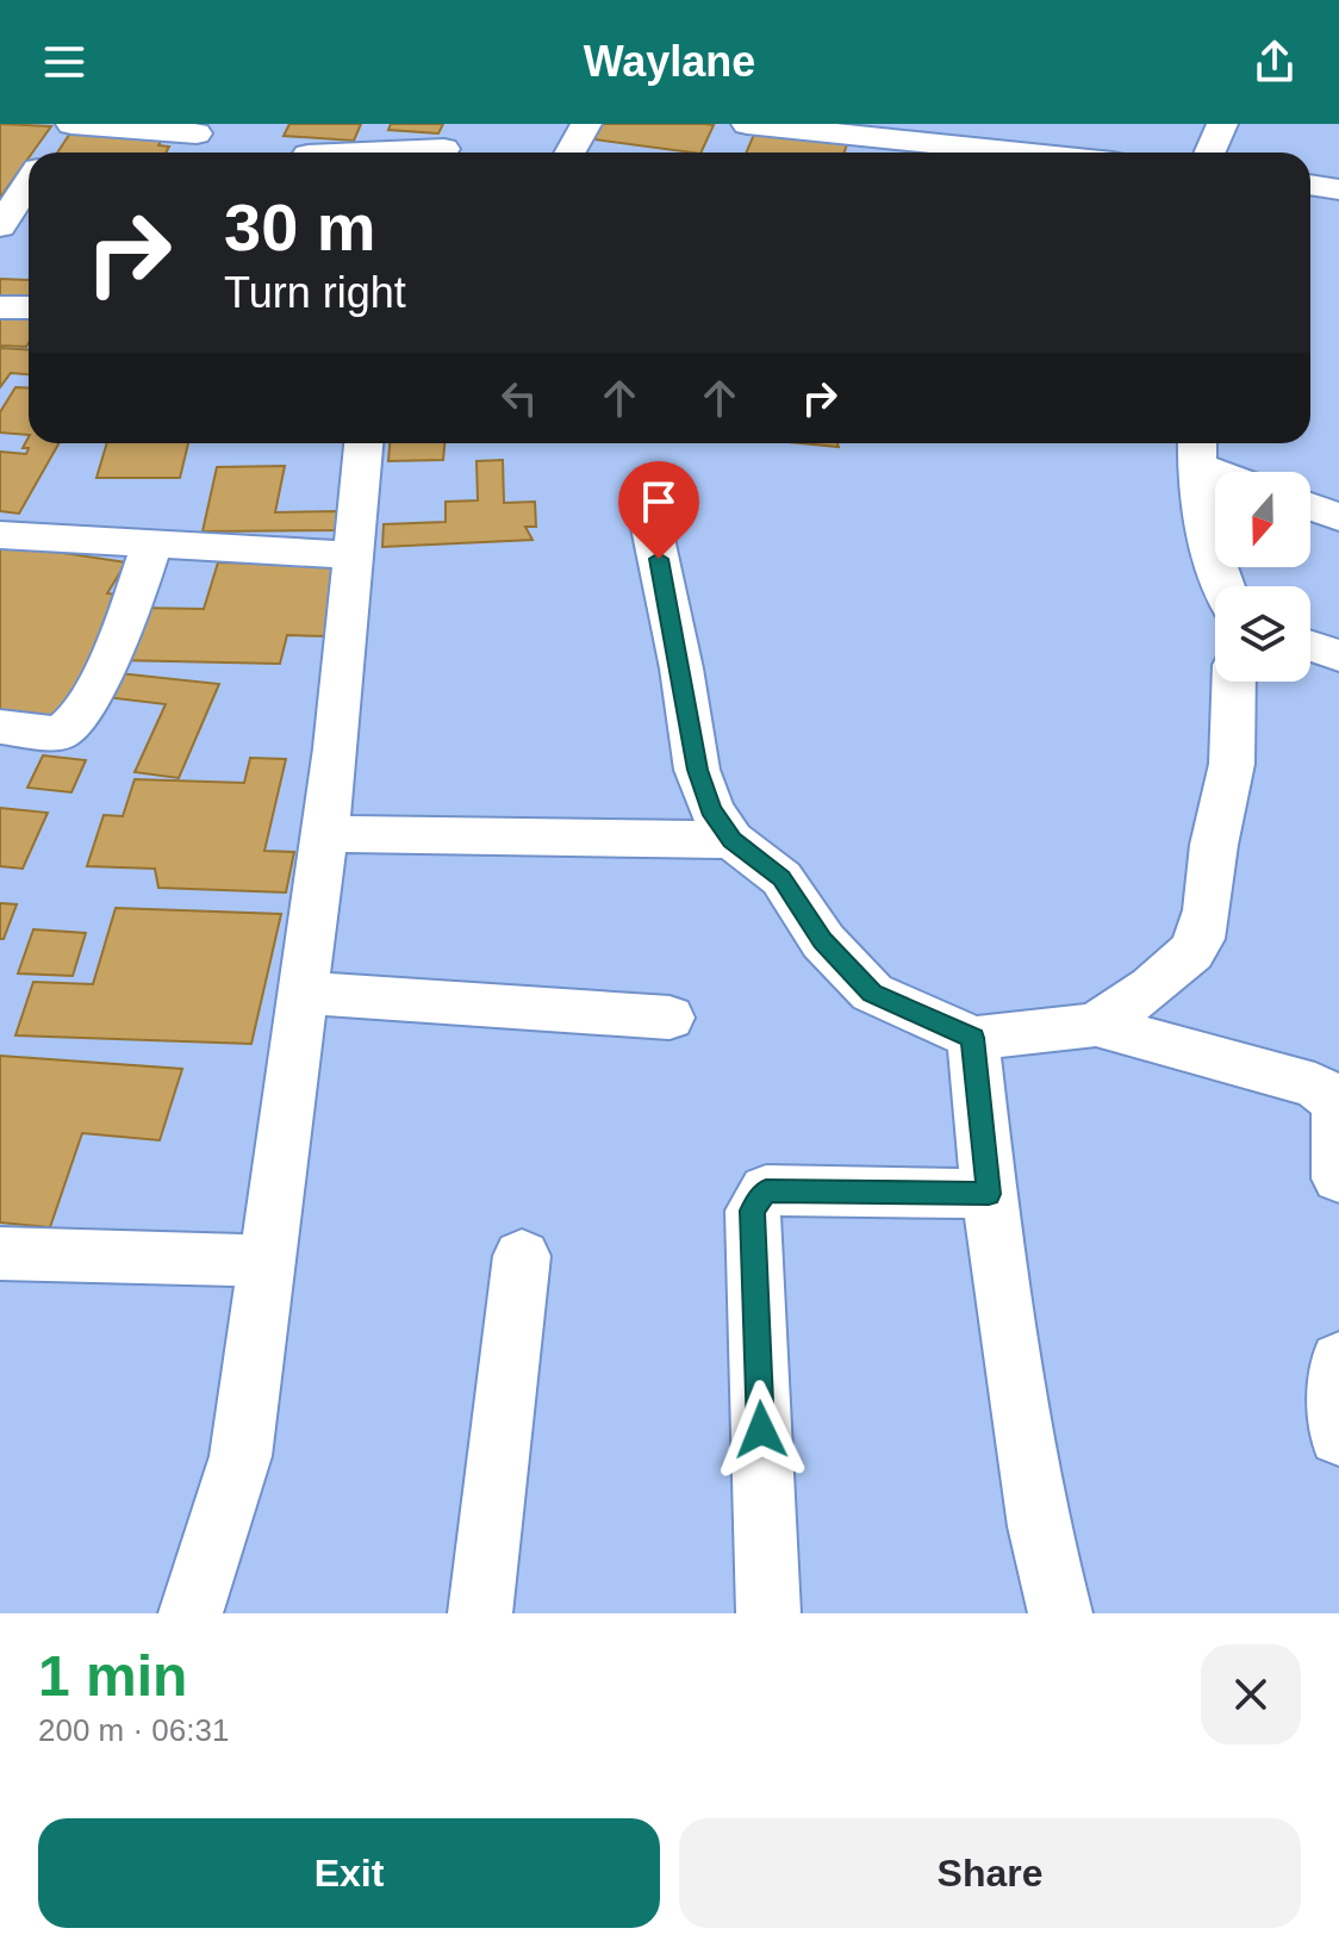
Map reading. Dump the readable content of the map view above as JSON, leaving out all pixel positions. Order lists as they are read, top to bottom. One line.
{"north":"bottom","page":{"header":"Waylane","turn":["30 m","Turn right"],"heading":["1 min","200 m · 06:31"],"buttons":["Exit","Share"]}}
